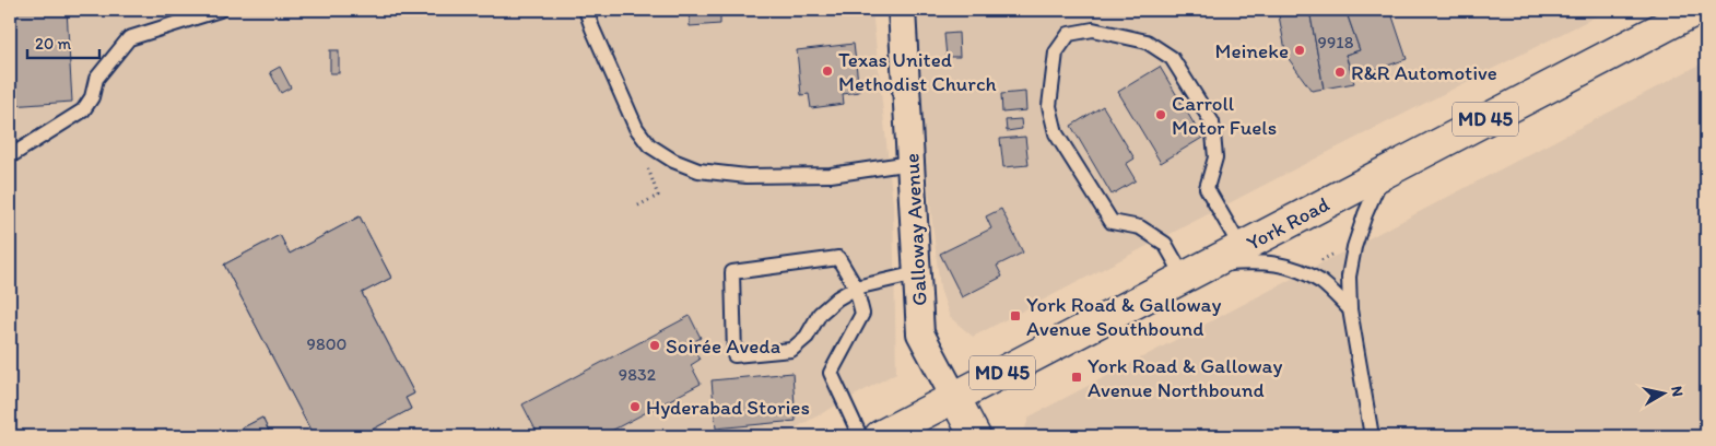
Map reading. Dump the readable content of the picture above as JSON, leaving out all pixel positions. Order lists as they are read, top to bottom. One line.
{"streets":{"main road":["MD 45","York Road","Galloway Avenue"]},"crossings":[["York Road","Galloway Avenue"]],"places":{"other":["Meineke","Texas United Methodist Church","R&R Automotive","Carroll Motor Fuels","Soirée Aveda","Hyderabad Stories"],"transit":["York Road & Galloway Avenue Southbound","York Road & Galloway Avenue Northbound"]},"house_numbers":["9918","9800","9832"],"scale_bar":"20 m","north":"right"}
